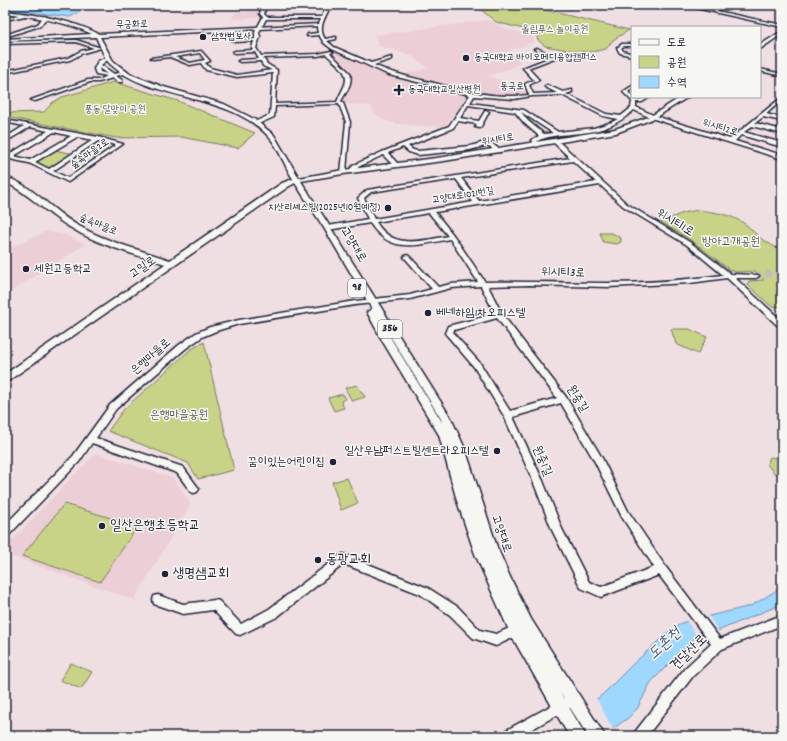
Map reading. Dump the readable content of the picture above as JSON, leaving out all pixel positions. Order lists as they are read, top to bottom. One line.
{"streets":{"main road":["무궁화로","위시티로","숲속마을로","고양대로","고일로","98","356"],"street":["동국로","위시티2로","숲속마을2로","고양대로1021번길","위시티1로","위시티3로","은행마을로","원중길","원중1길","견달산로"]},"crossings":[["무궁화로","동국로"],["무궁화로","고양대로"],["위시티2로","위시티로"],["위시티로","위시티1로"],["위시티로","고양대로"],["위시티로","고일로"],["고양대로1021번길","위시티1로"],["고양대로1021번길","고양대로"],["고양대로1021번길","원중길"],["위시티1로","위시티3로"],["숲속마을로","고일로"],["고양대로","고일로"],["고양대로","위시티3로"],["고양대로","356"],["고양대로","은행마을로"],["위시티3로","은행마을로"],["위시티3로","원중길"],["원중길","원중1길"],["원중길","견달산로"]],"water":["도촌천"],"parks":["올림푸스 놀이공원","풍동 달맞이 공원","방아고개공원","은행마을공원"],"places":{"other":["삼학법보사","동국대학교 바이오메디융합캠퍼스","지산리셰스빌(2025년10월예정)","세원고등학교","베네하임1차오피스텔","일산우남퍼스트빌센트라오피스텔","꿈이있는어린이집","일산은행초등학교","동광교회","생명샘교회"],"health":["동국대학교일산병원"]},"legend":["도로","공원","수역"]}
